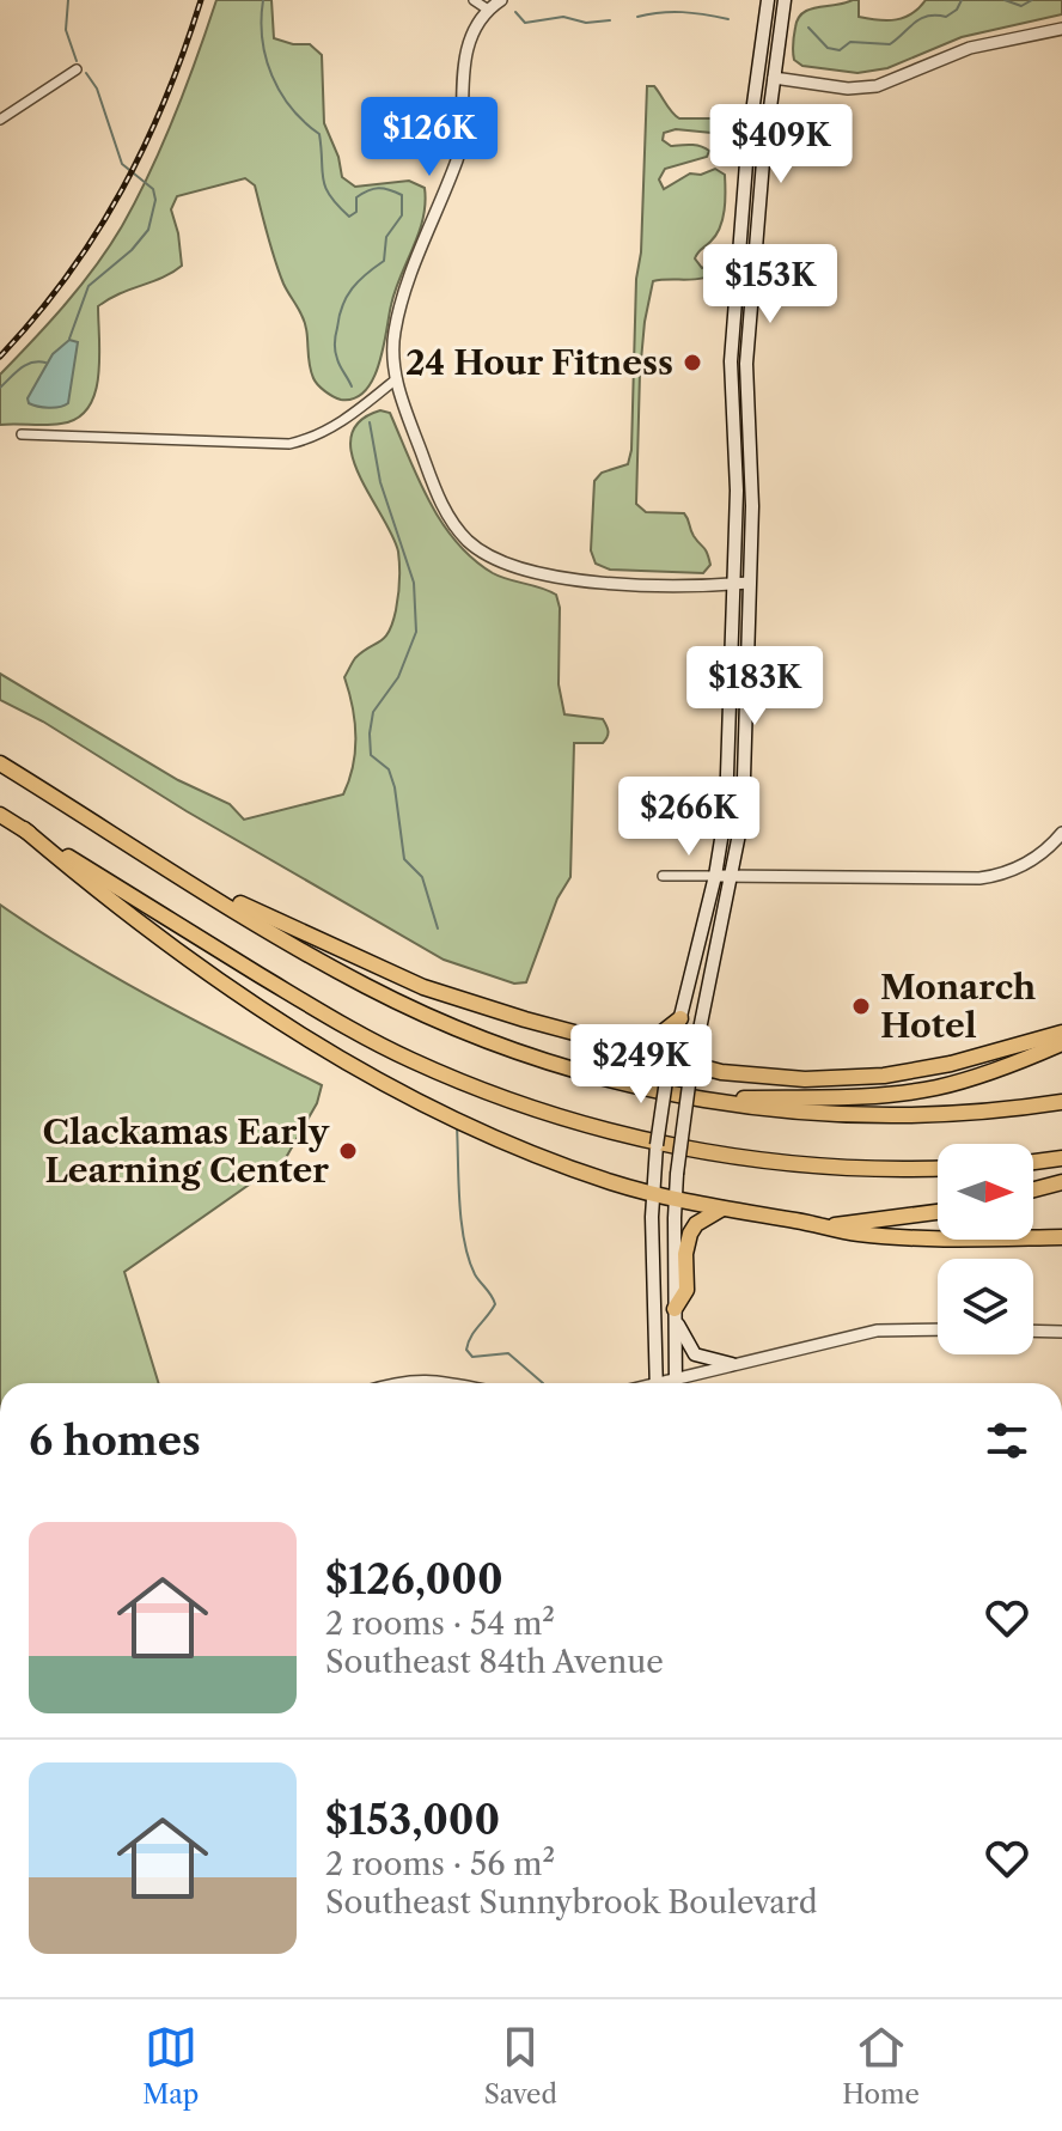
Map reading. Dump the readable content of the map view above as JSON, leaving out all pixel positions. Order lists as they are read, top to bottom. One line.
{"places":["24 Hour Fitness","Monarch Hotel","Clackamas Early Learning Center"],"north":"right","page":{"price":["$126K","$409K","$153K","$183K","$266K","$249K"],"heading":"6 homes","list":[{"name":"$126,000","note":"2 rooms · 54 m² · Southeast 84th Avenue"},{"name":"$153,000","note":"2 rooms · 56 m² · Southeast Sunnybrook Boulevard"}],"tabs":["Map","Saved","Home"]}}
